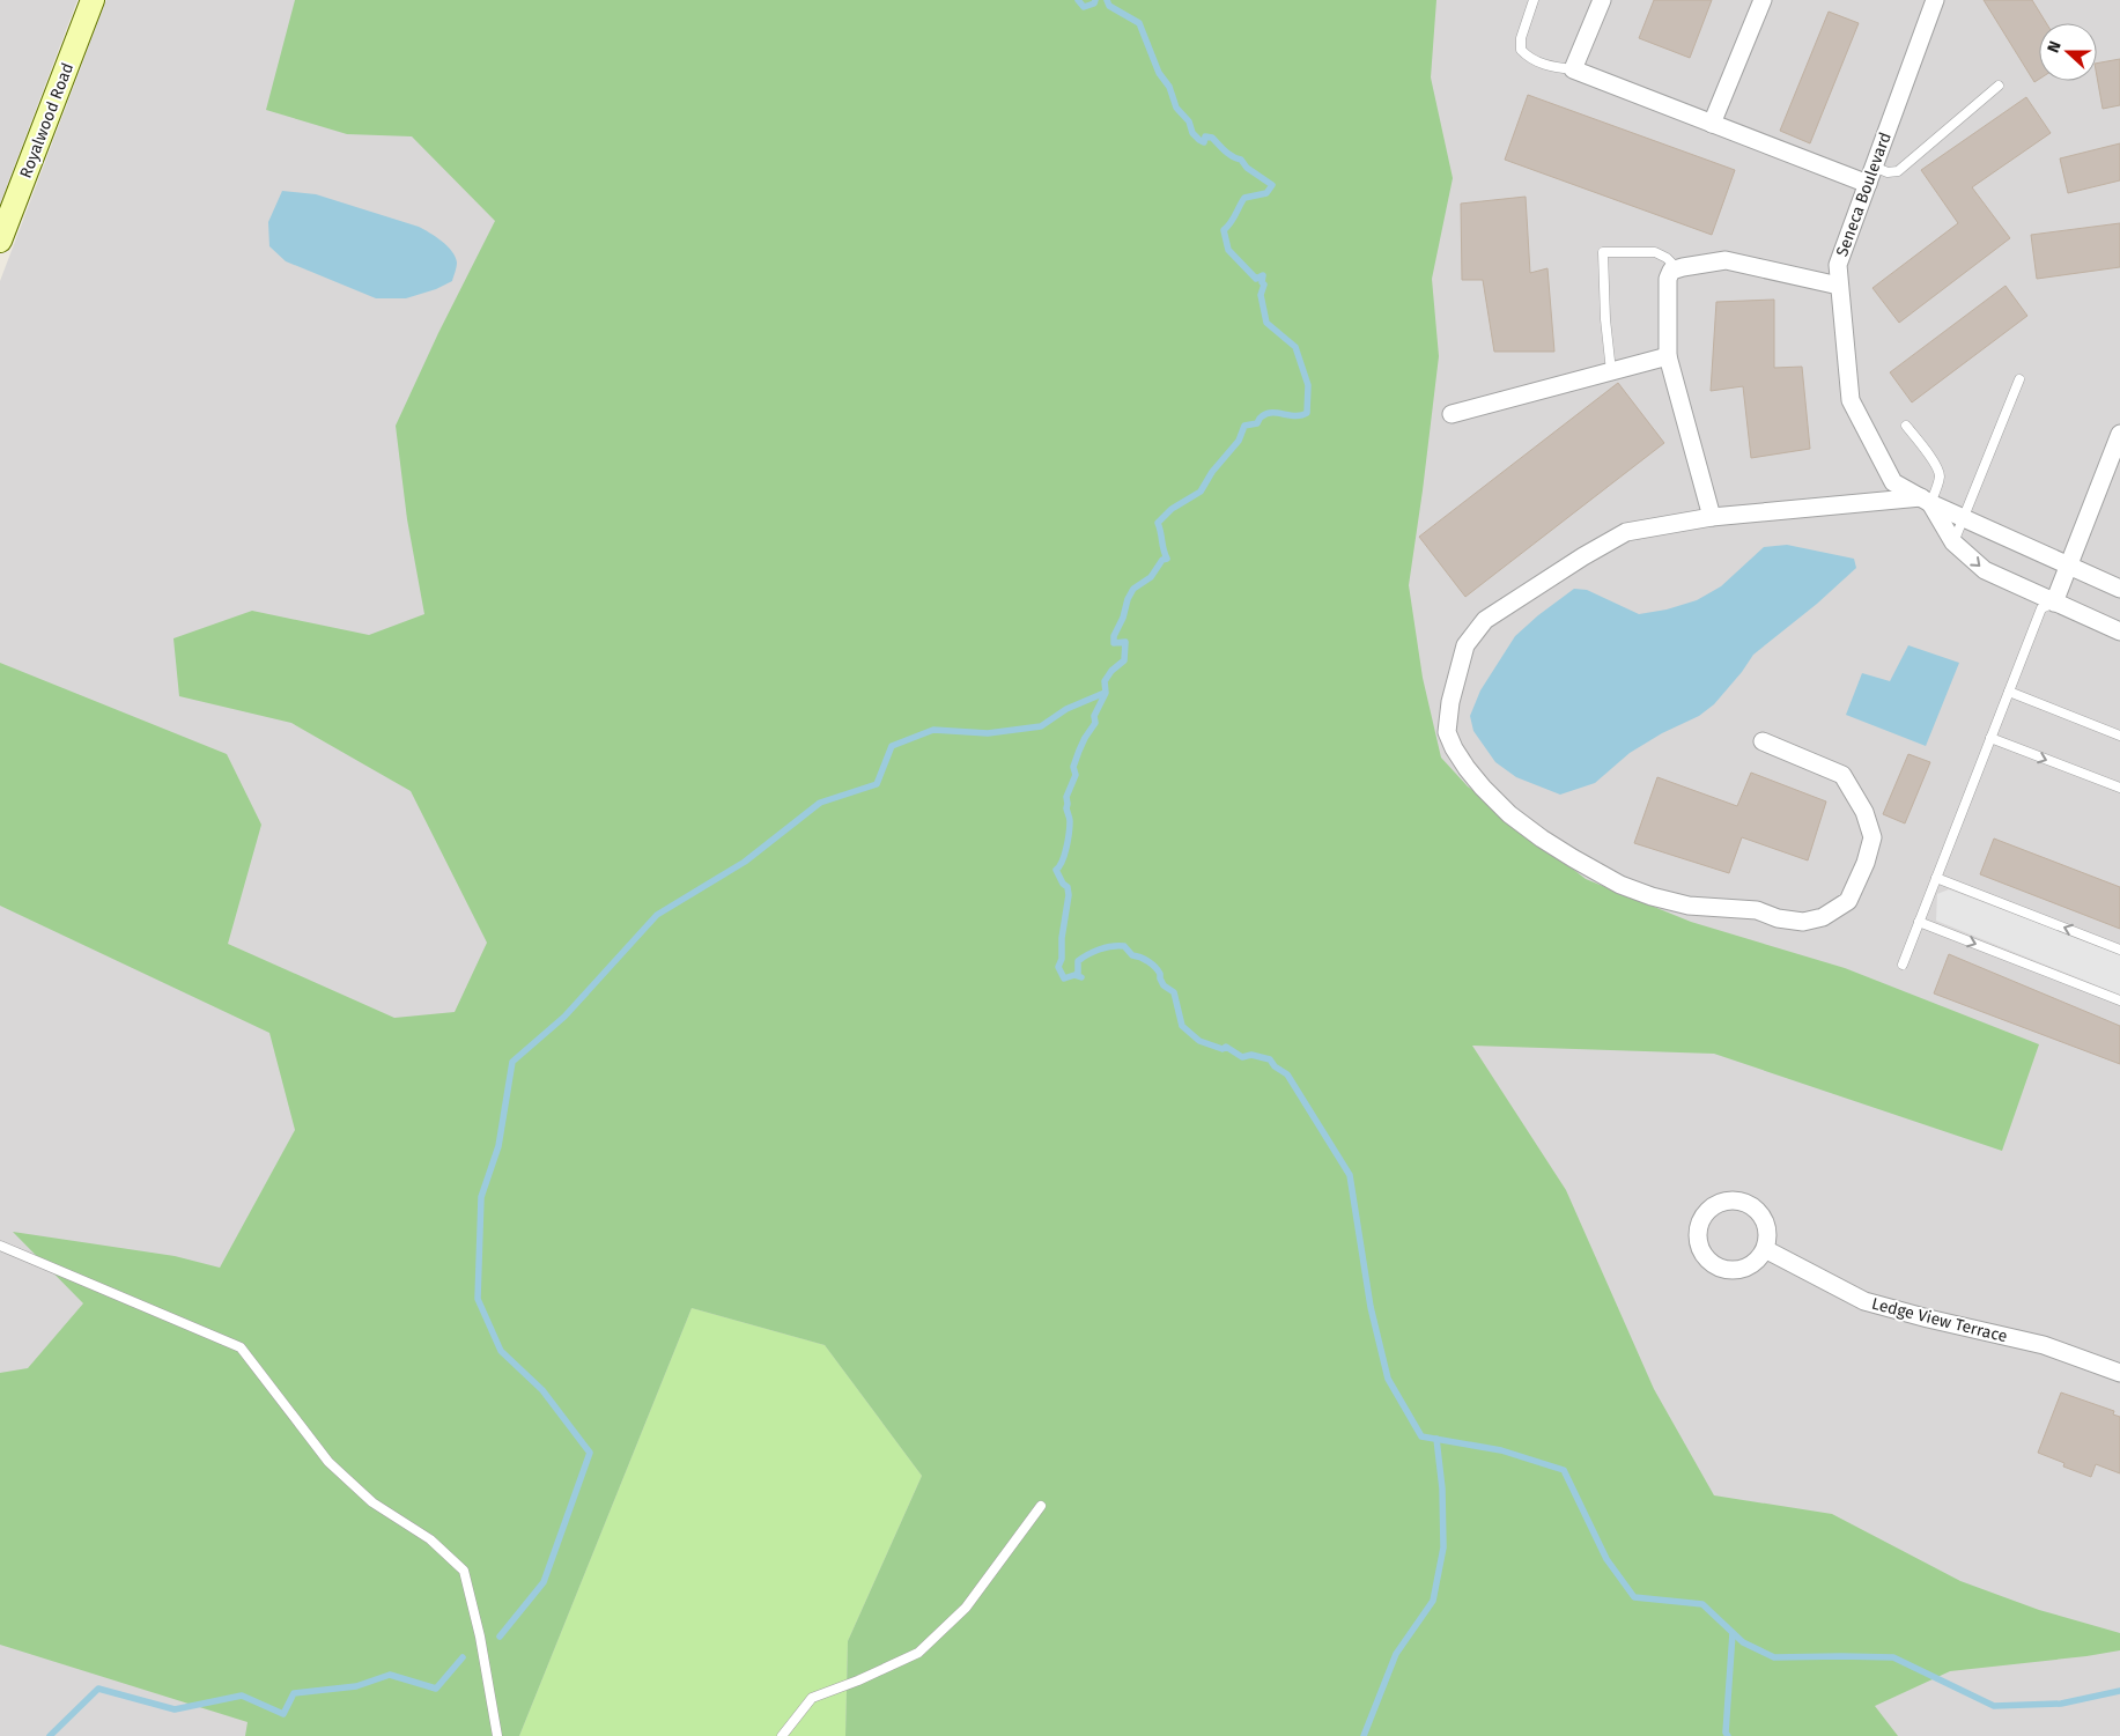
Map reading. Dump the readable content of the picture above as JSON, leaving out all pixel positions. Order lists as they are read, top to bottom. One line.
{"streets":{"street":["Royalwood Road","Seneca Boulevard","Ledge View Terrace"]},"north":"left"}
